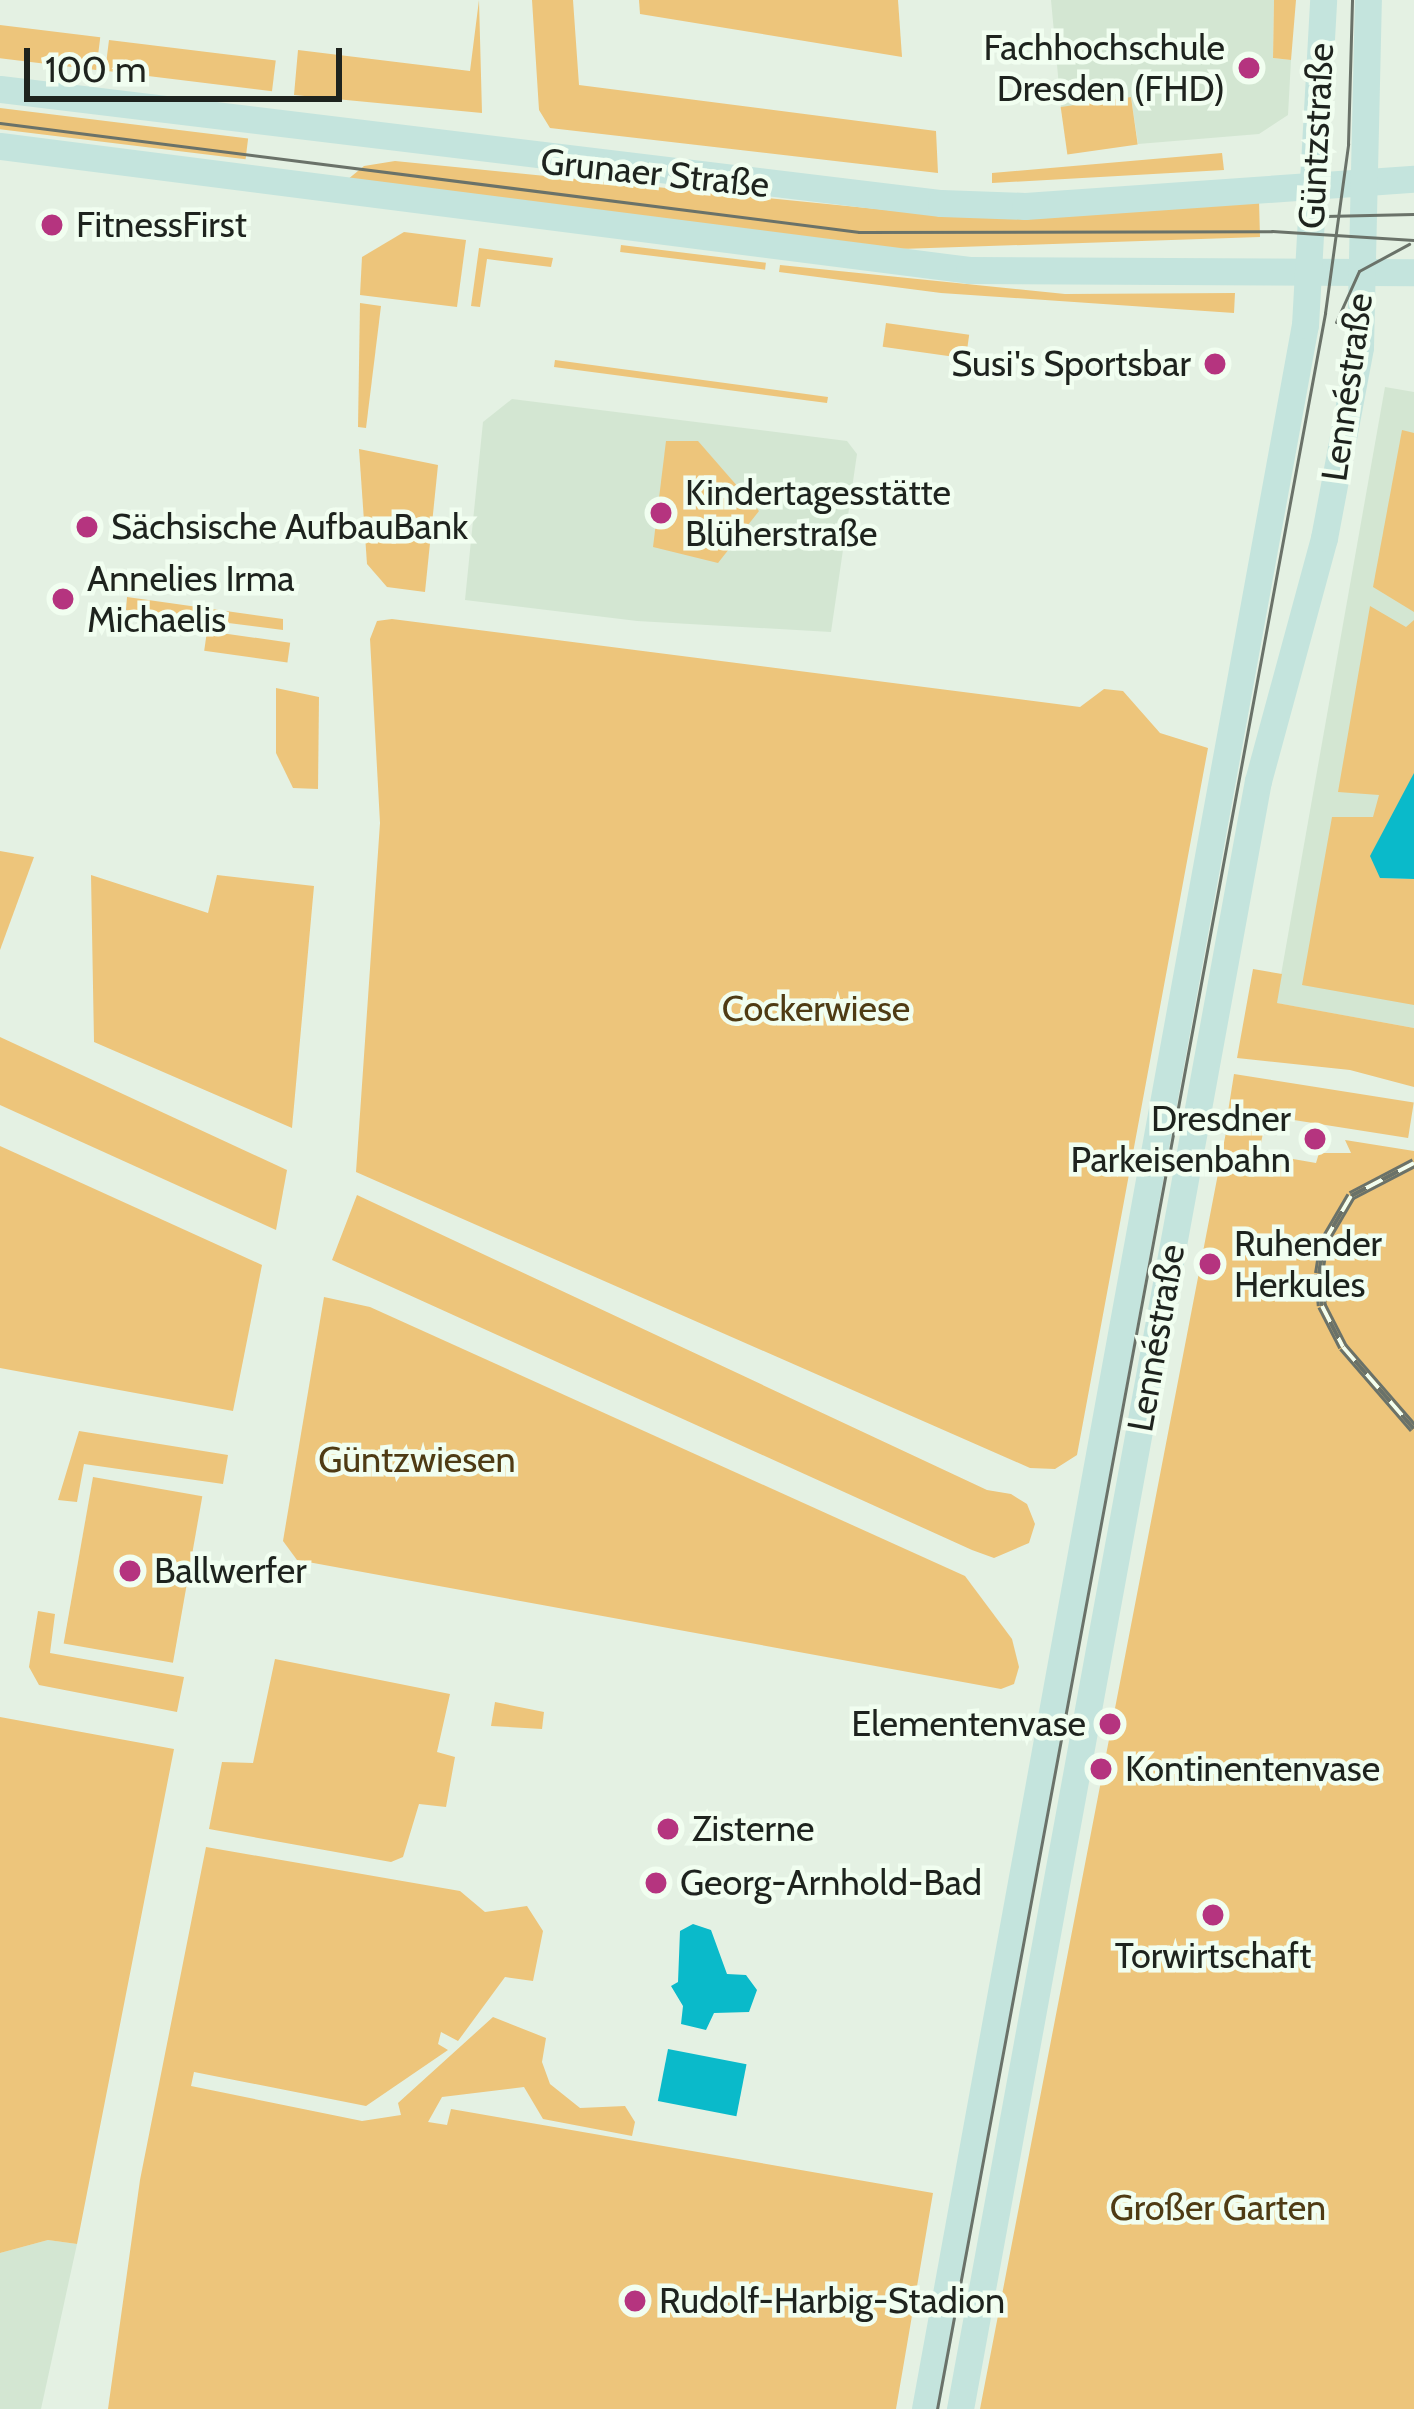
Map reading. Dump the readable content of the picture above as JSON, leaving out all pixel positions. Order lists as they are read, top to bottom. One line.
{"streets":{"main road":["Güntzstraße","Grunaer Straße","Lennéstraße"]},"crossings":[["Güntzstraße","Grunaer Straße"],["Güntzstraße","Lennéstraße"],["Grunaer Straße","Lennéstraße"]],"parks":["Cockerwiese","Güntzwiesen","Großer Garten"],"places":["Fachhochschule Dresden (FHD)","FitnessFirst","Susi's Sportsbar","Kindertagesstätte Blüherstraße","Sächsische AufbauBank","Annelies Irma Michaelis","Dresdner Parkeisenbahn","Ruhender Herkules","Ballwerfer","Elementenvase","Kontinentenvase","Zisterne","Georg-Arnhold-Bad","Torwirtschaft","Rudolf-Harbig-Stadion"],"scale_bar":"100 m"}
